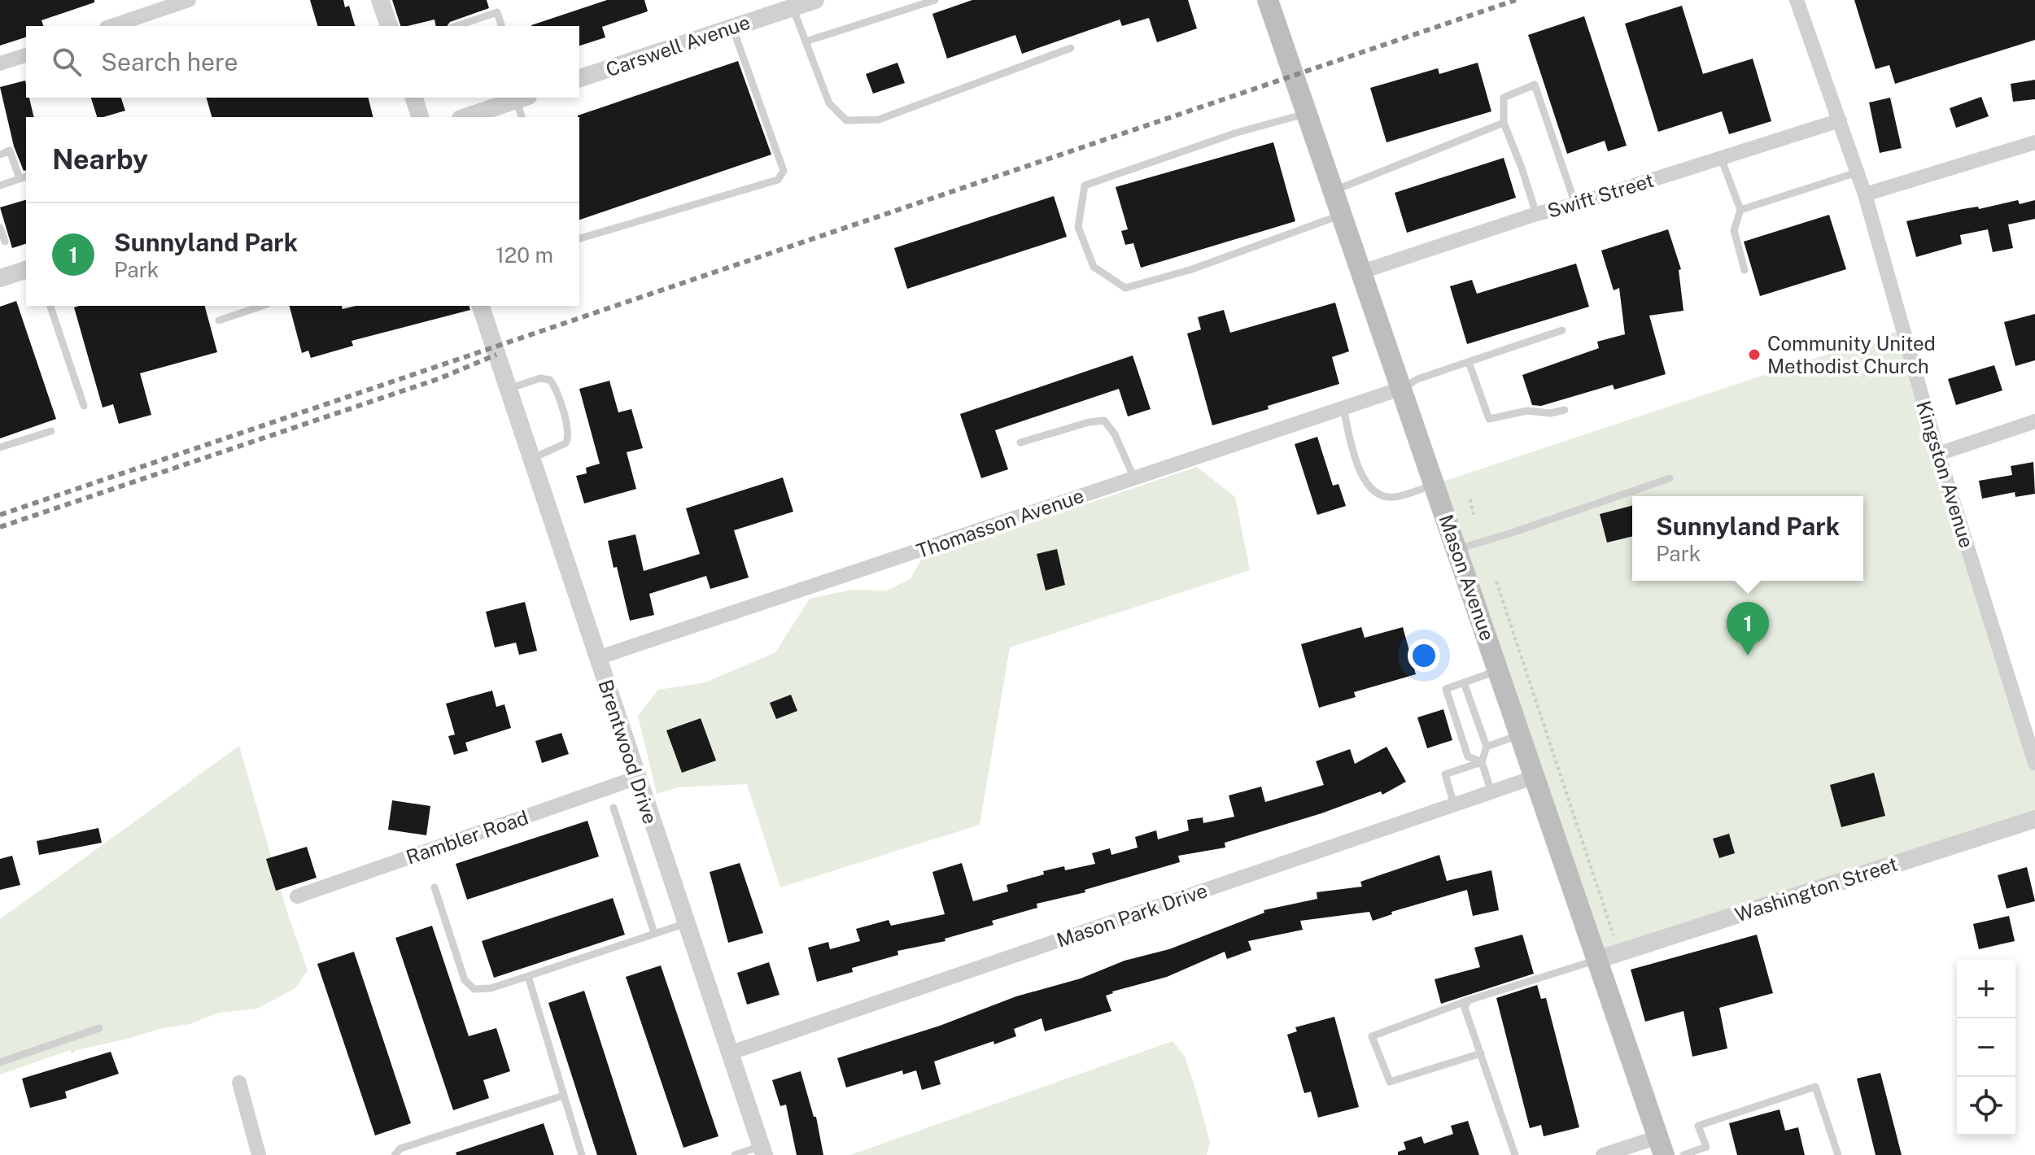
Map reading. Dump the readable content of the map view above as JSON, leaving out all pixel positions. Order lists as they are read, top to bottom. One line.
{"streets":{"main road":["Mason Avenue"],"street":["Carswell Avenue","Swift Street","Kingston Avenue","Thomasson Avenue","Brentwood Drive","Rambler Road","Washington Street","Mason Park Drive"]},"crossings":[["Swift Street","Kingston Avenue"],["Swift Street","Mason Avenue"],["Thomasson Avenue","Mason Avenue"],["Thomasson Avenue","Brentwood Drive"],["Mason Avenue","Washington Street"],["Mason Avenue","Mason Park Drive"],["Brentwood Drive","Rambler Road"],["Brentwood Drive","Mason Park Drive"]],"places":["Community United Methodist Church"],"page":{"search":"Search here","heading":"Nearby","list":[{"mark":"1","name":"Sunnyland Park","note":"Park","value":"120 m"}],"popup":["Sunnyland Park","Park"],"pins":"1","map_buttons":["+","−"]}}
